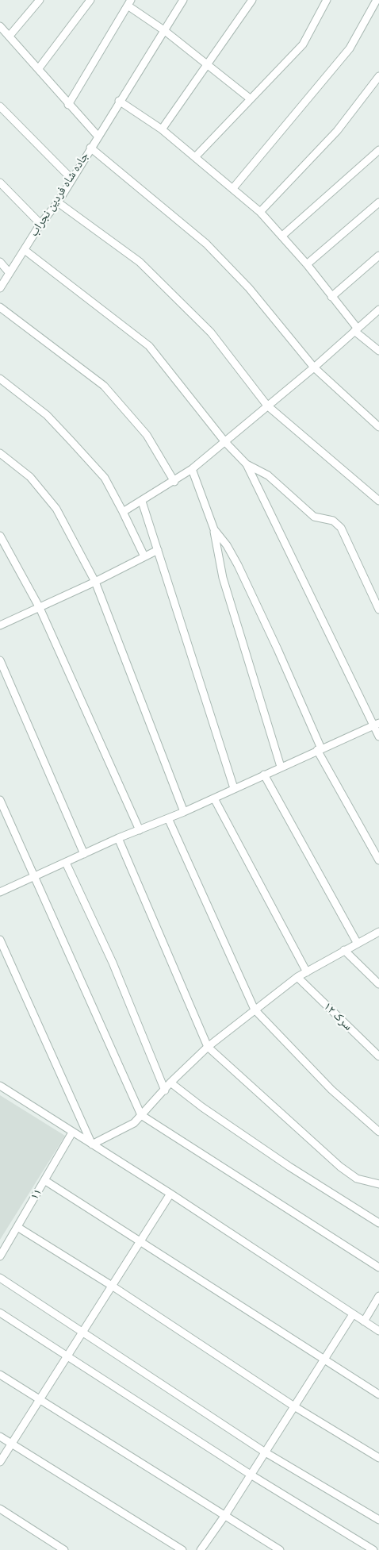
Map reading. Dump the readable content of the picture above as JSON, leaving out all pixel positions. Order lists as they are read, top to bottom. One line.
{"streets":{"street":["جاده شاه فردین نجراب","سرک ۱۲","۱۱"]}}
